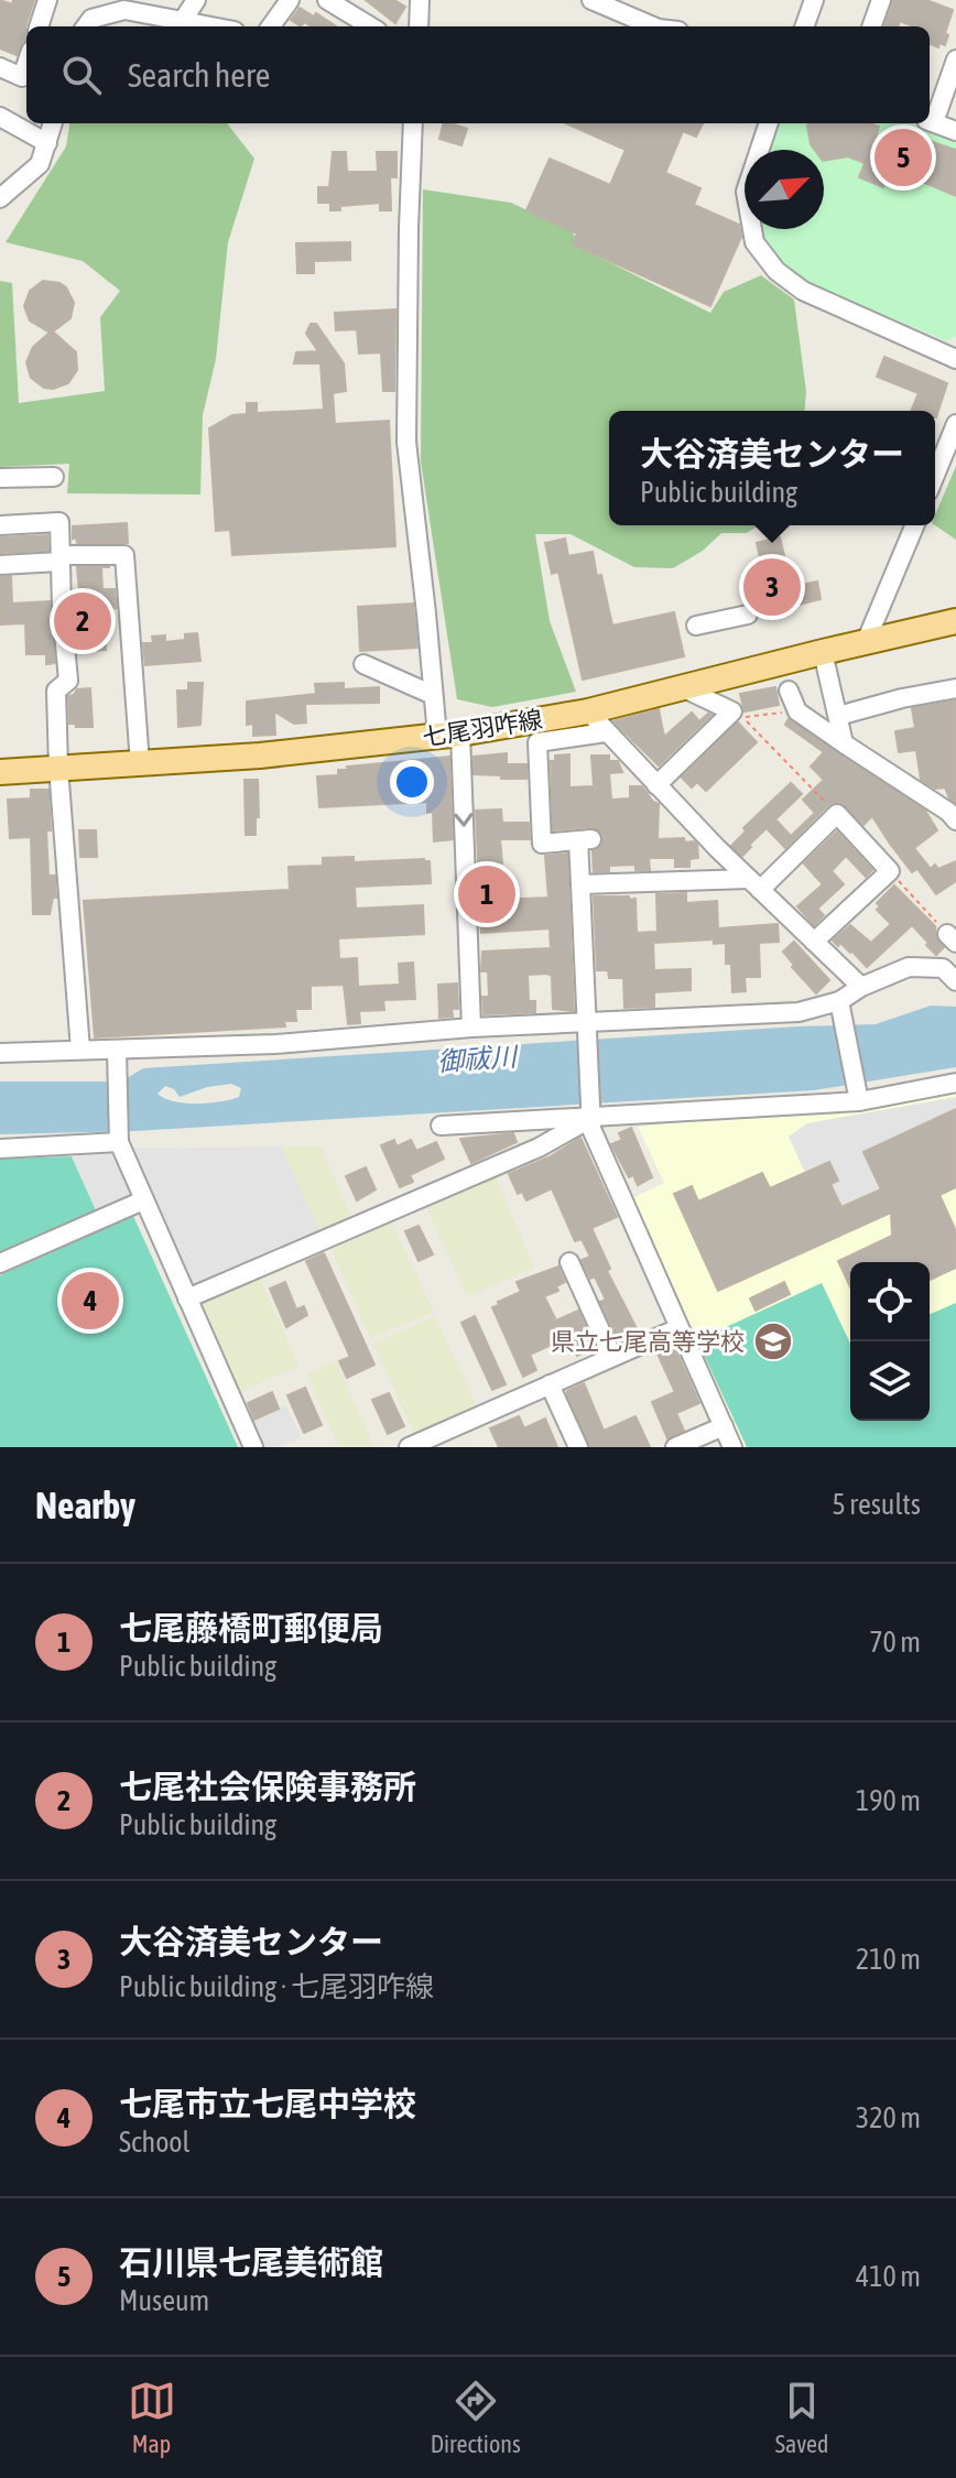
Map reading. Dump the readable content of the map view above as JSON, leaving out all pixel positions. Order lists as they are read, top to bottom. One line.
{"streets":{"main road":["七尾羽咋線"]},"water":["御祓川"],"places":{"school or university":["県立七尾高等学校"]},"north":"top right","page":{"search":"Search here","pins":["5","3","2","1","4"],"popup":["大谷済美センター","Public building"],"heading":["Nearby","5 results"],"list":[{"mark":"1","name":"七尾藤橋町郵便局","note":"Public building","value":"70 m"},{"mark":"2","name":"七尾社会保険事務所","note":"Public building","value":"190 m"},{"mark":"3","name":"大谷済美センター","note":"Public building · 七尾羽咋線","value":"210 m"},{"mark":"4","name":"七尾市立七尾中学校","note":"School","value":"320 m"},{"mark":"5","name":"石川県七尾美術館","note":"Museum","value":"410 m"}],"nav":["Map","Directions","Saved"]}}
